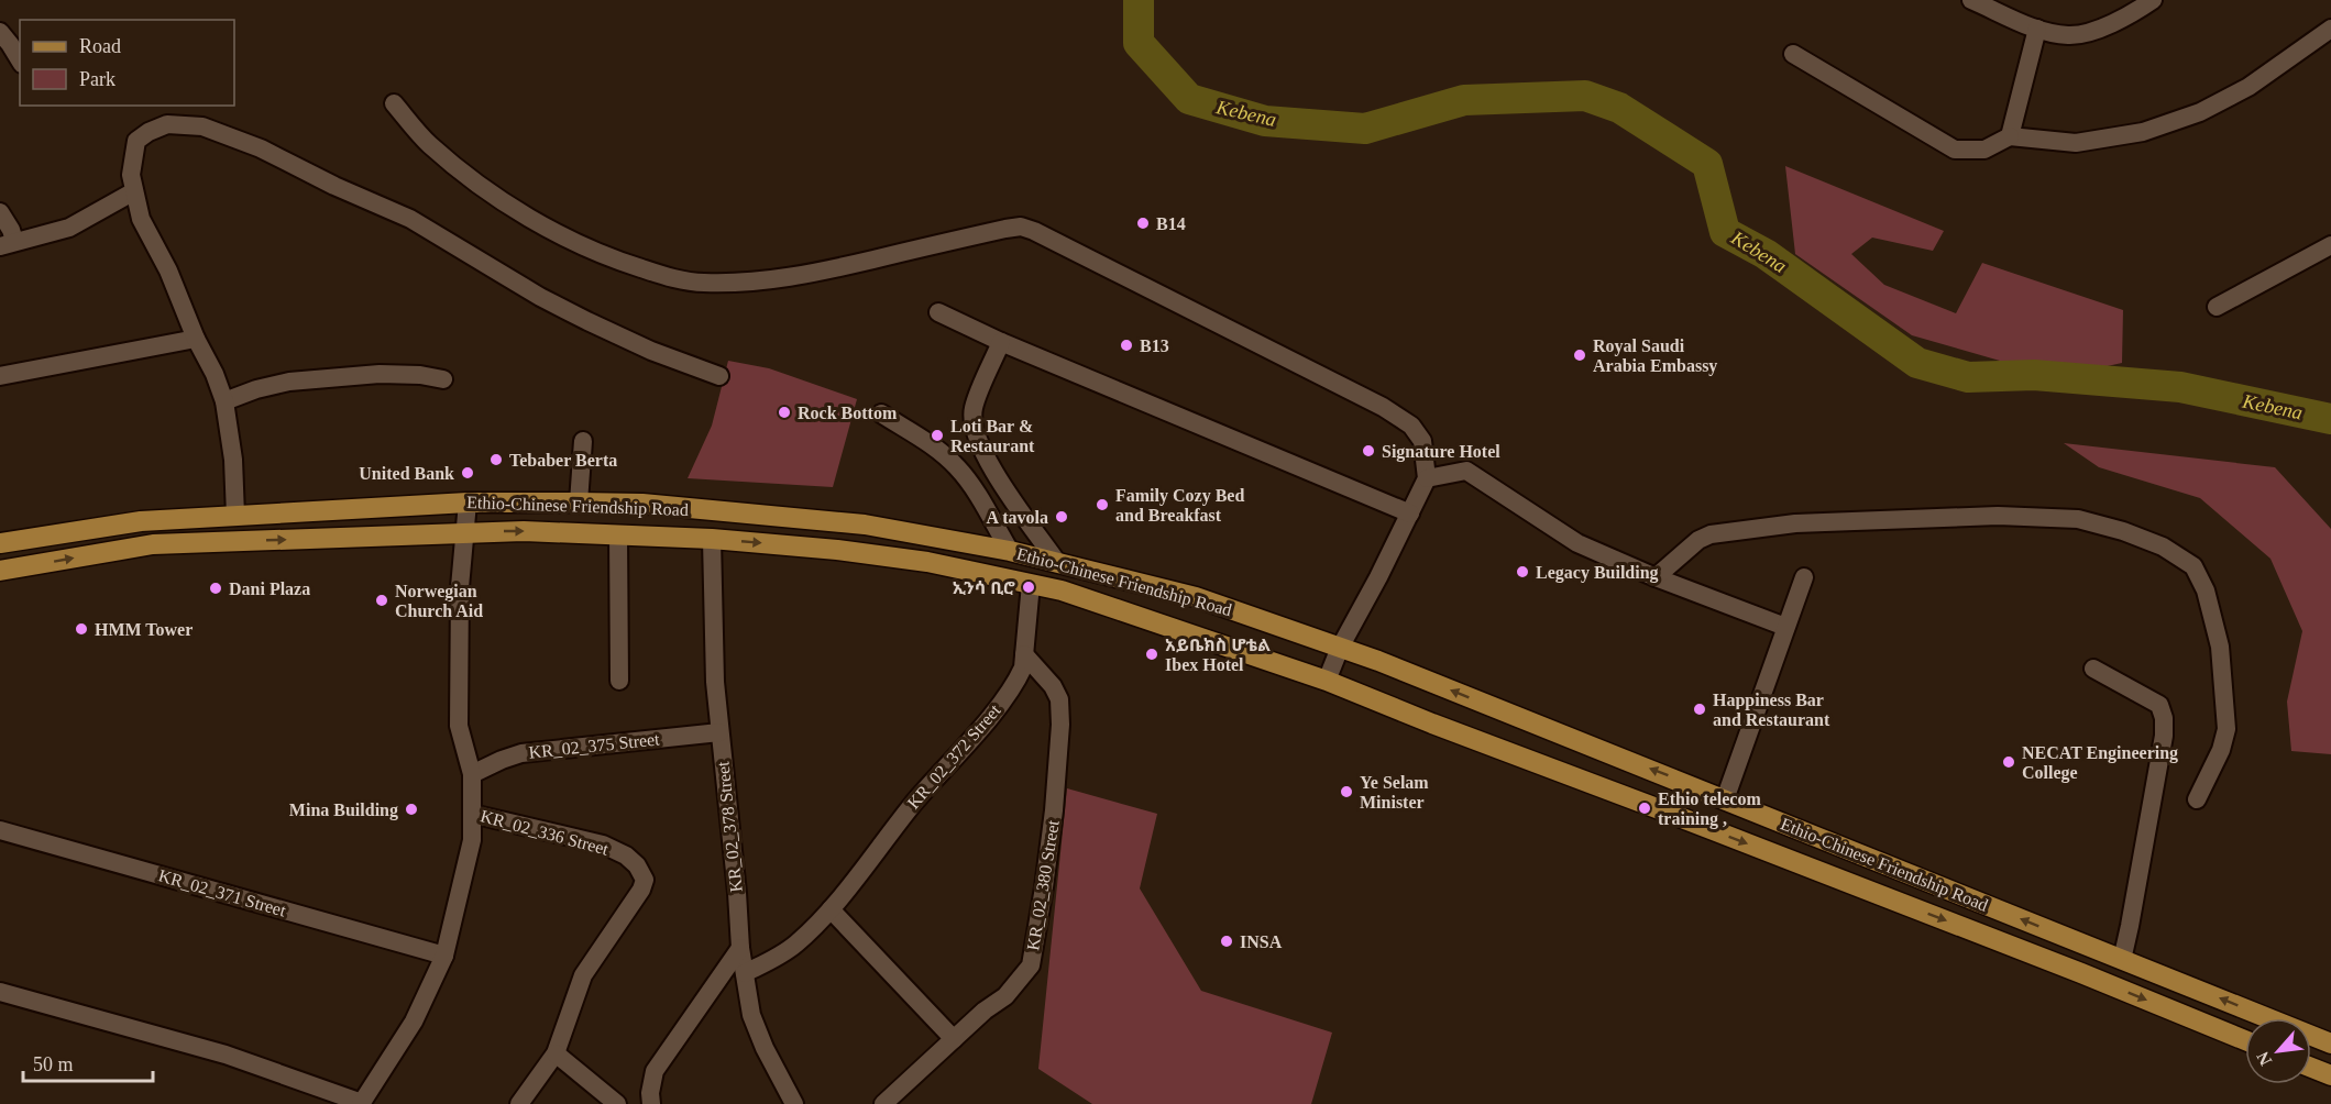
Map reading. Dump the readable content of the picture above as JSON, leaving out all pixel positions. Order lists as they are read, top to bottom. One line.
{"streets":{"main road":["Ethio-Chinese Friendship Road"],"street":["KR_02_375 Street","KR_02_372 Street","KR_02_378 Street","KR_02_336 Street","KR_02_380 Street","KR_02_371 Street"]},"crossings":[["Ethio-Chinese Friendship Road","KR_02_372 Street"],["Ethio-Chinese Friendship Road","KR_02_378 Street"],["KR_02_375 Street","KR_02_378 Street"],["KR_02_372 Street","KR_02_378 Street"],["KR_02_372 Street","KR_02_380 Street"]],"water":["Kebena"],"places":["B14","B13","Royal Saudi Arabia Embassy","Rock Bottom","Loti Bar & Restaurant","Signature Hotel","Tebaber Berta","United Bank","Family Cozy Bed and Breakfast","A tavola","Legacy Building","ኢንሳ ቢሮ","Dani Plaza","Norwegian Church Aid","HMM Tower","አይቤክስ ሆቴል Ibex Hotel","Happiness Bar and Restaurant","NECAT Engineering College","Ye Selam Minister","Ethio telecom training ,","Mina Building","INSA"],"legend":["Road","Park"],"scale_bar":"50 m","north":"bottom left"}
